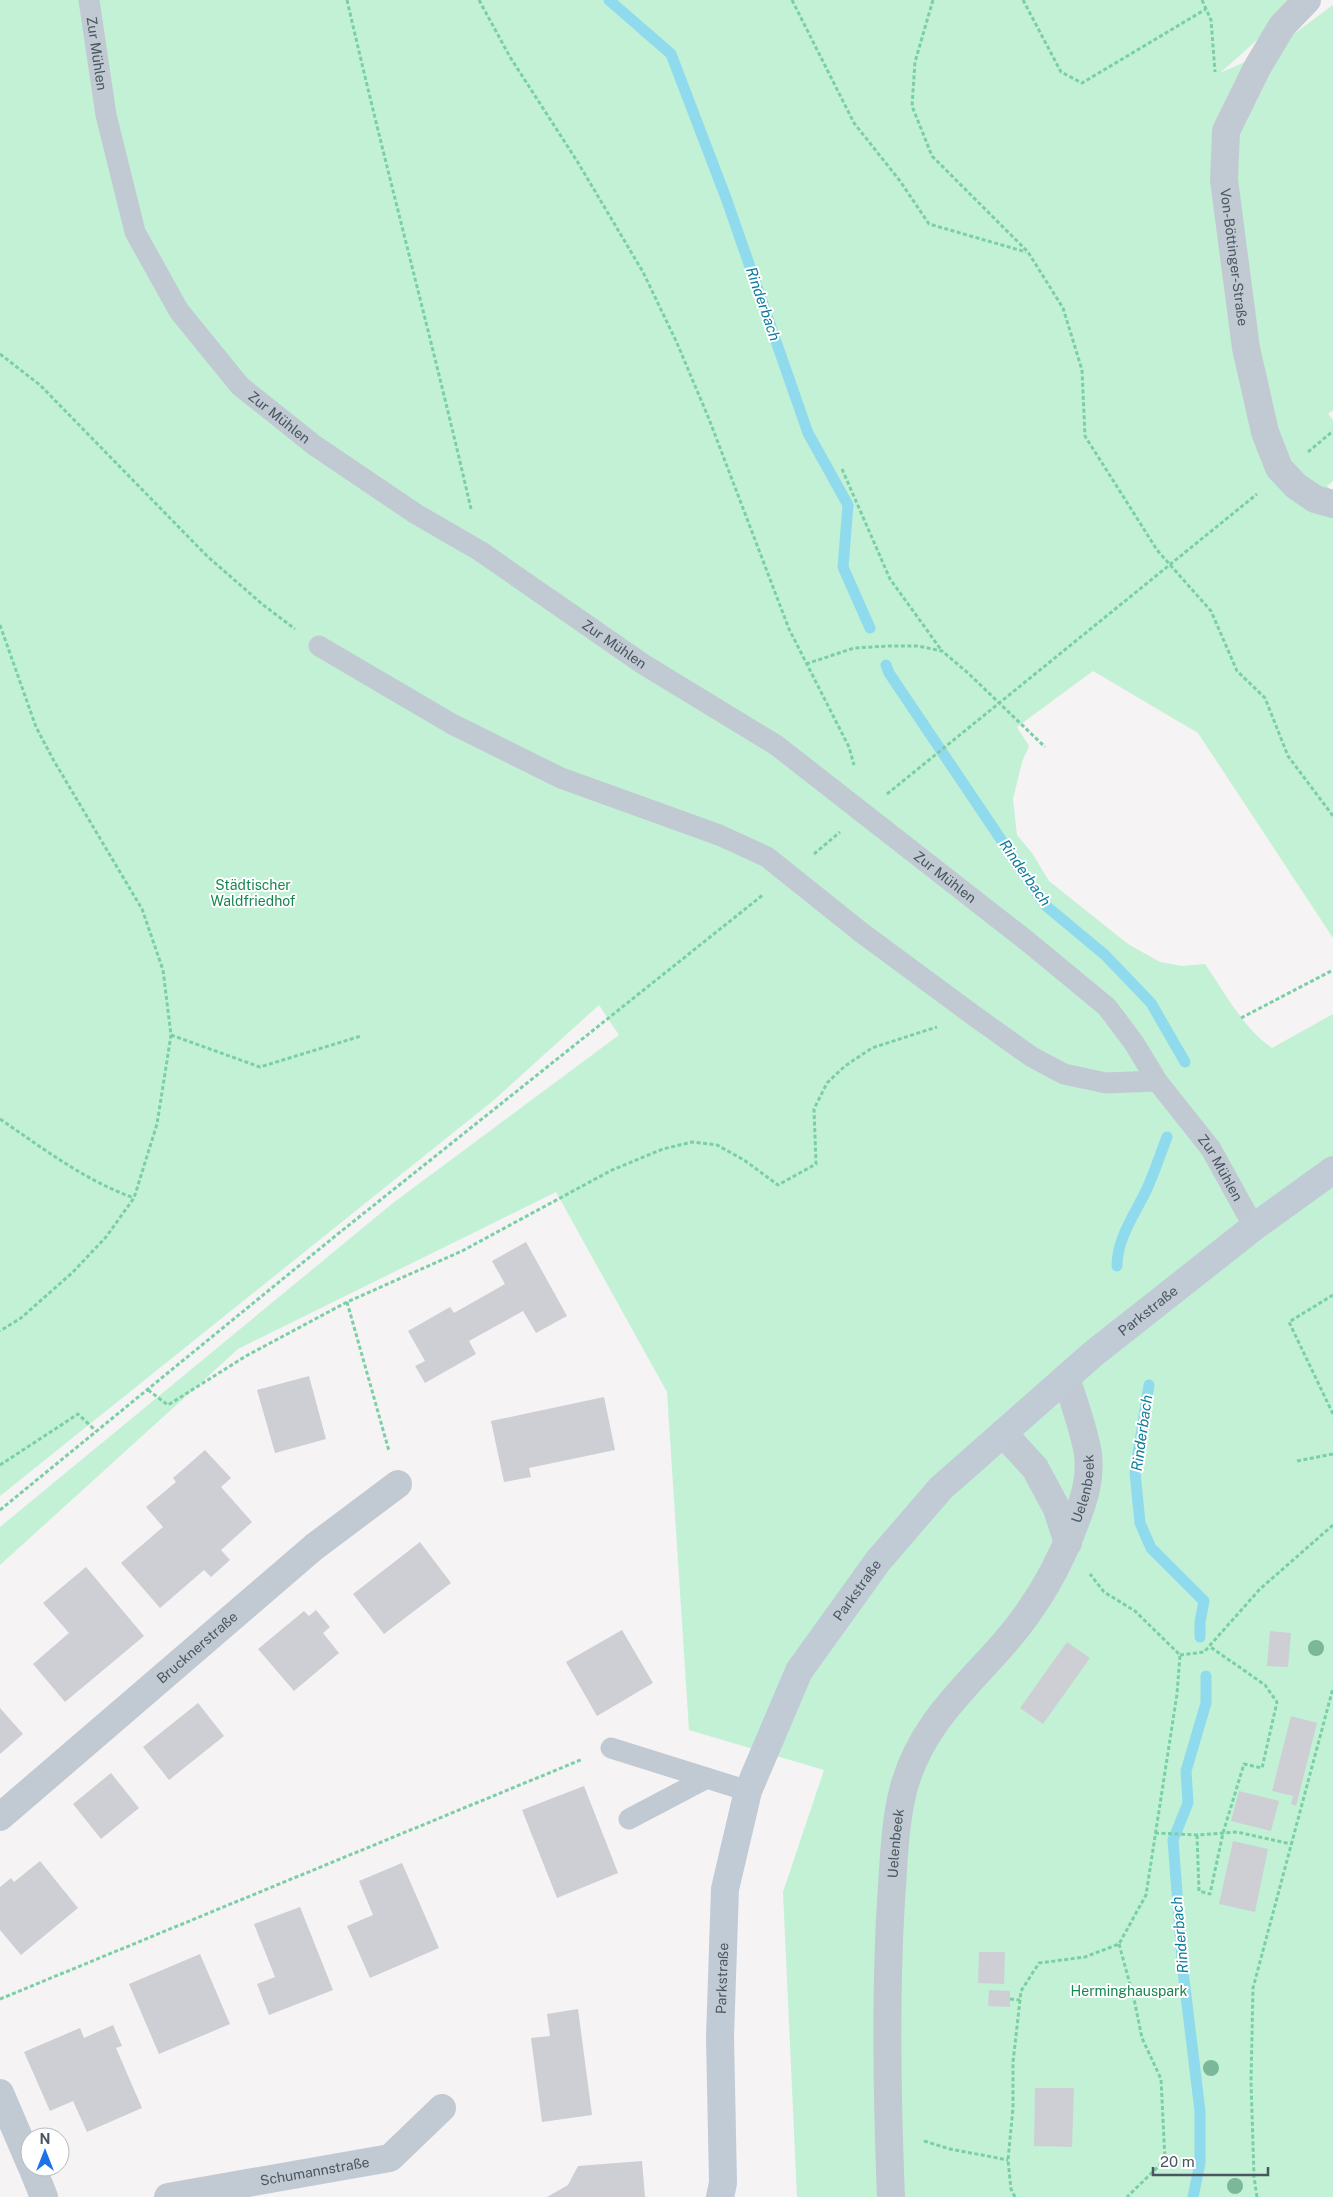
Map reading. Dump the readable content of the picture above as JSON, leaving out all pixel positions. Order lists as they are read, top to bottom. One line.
{"streets":{"street":["Von-Böttinger-Straße","Parkstraße","Uelenbeek","Brucknerstraße","Schumannstraße"],"lane":["Zur Mühlen"]},"crossings":[["Zur Mühlen","Parkstraße"],["Parkstraße","Uelenbeek"]],"water":["Rinderbach"],"parks":["Städtischer Waldfriedhof","Herminghauspark"],"scale_bar":"20 m","north":"top"}
